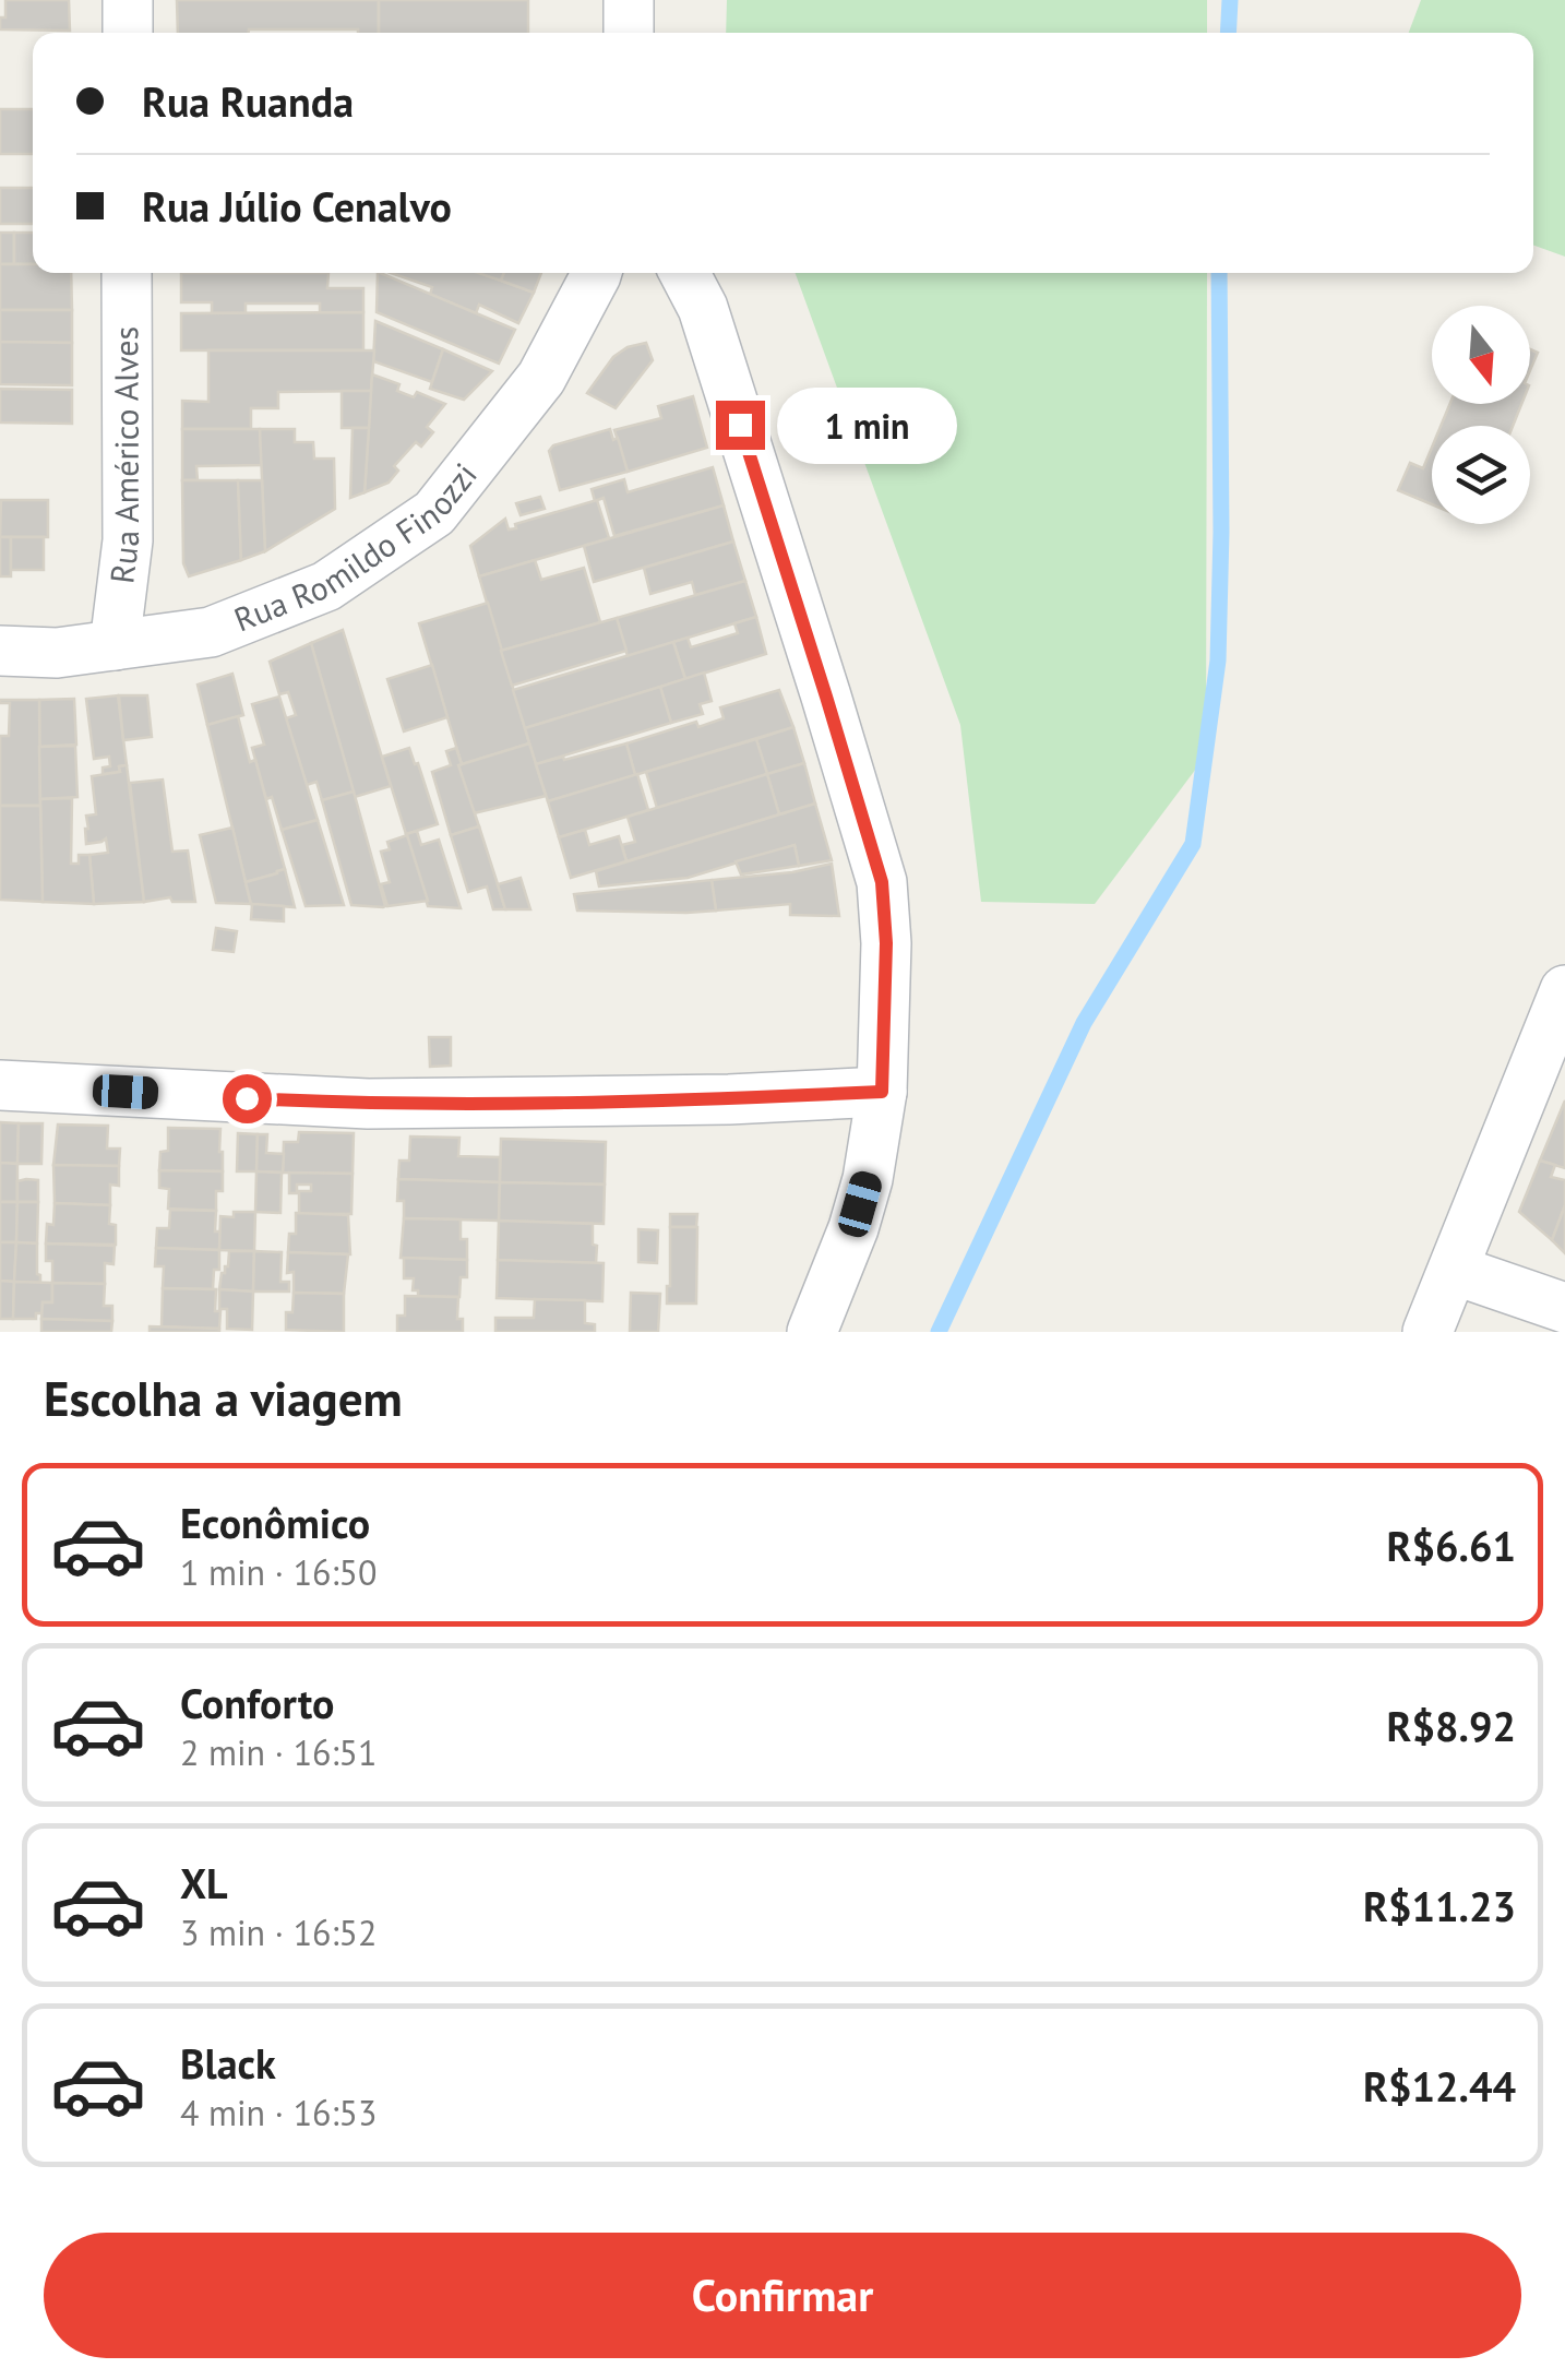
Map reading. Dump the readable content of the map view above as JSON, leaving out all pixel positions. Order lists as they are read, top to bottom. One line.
{"streets":{"street":["Rua Américo Alves","Rua Romildo Finozzi"]},"crossings":[["Rua Américo Alves","Rua Romildo Finozzi"]],"north":"bottom","page":{"banner":["Rua Ruanda","Rua Júlio Cenalvo"],"bubble":"1 min","heading":"Escolha a viagem","list":[{"name":"Econômico","note":"1 min · 16:50","value":"R$6.61"},{"name":"Conforto","note":"2 min · 16:51","value":"R$8.92"},{"name":"XL","note":"3 min · 16:52","value":"R$11.23"},{"name":"Black","note":"4 min · 16:53","value":"R$12.44"}],"buttons":"Confirmar"}}
